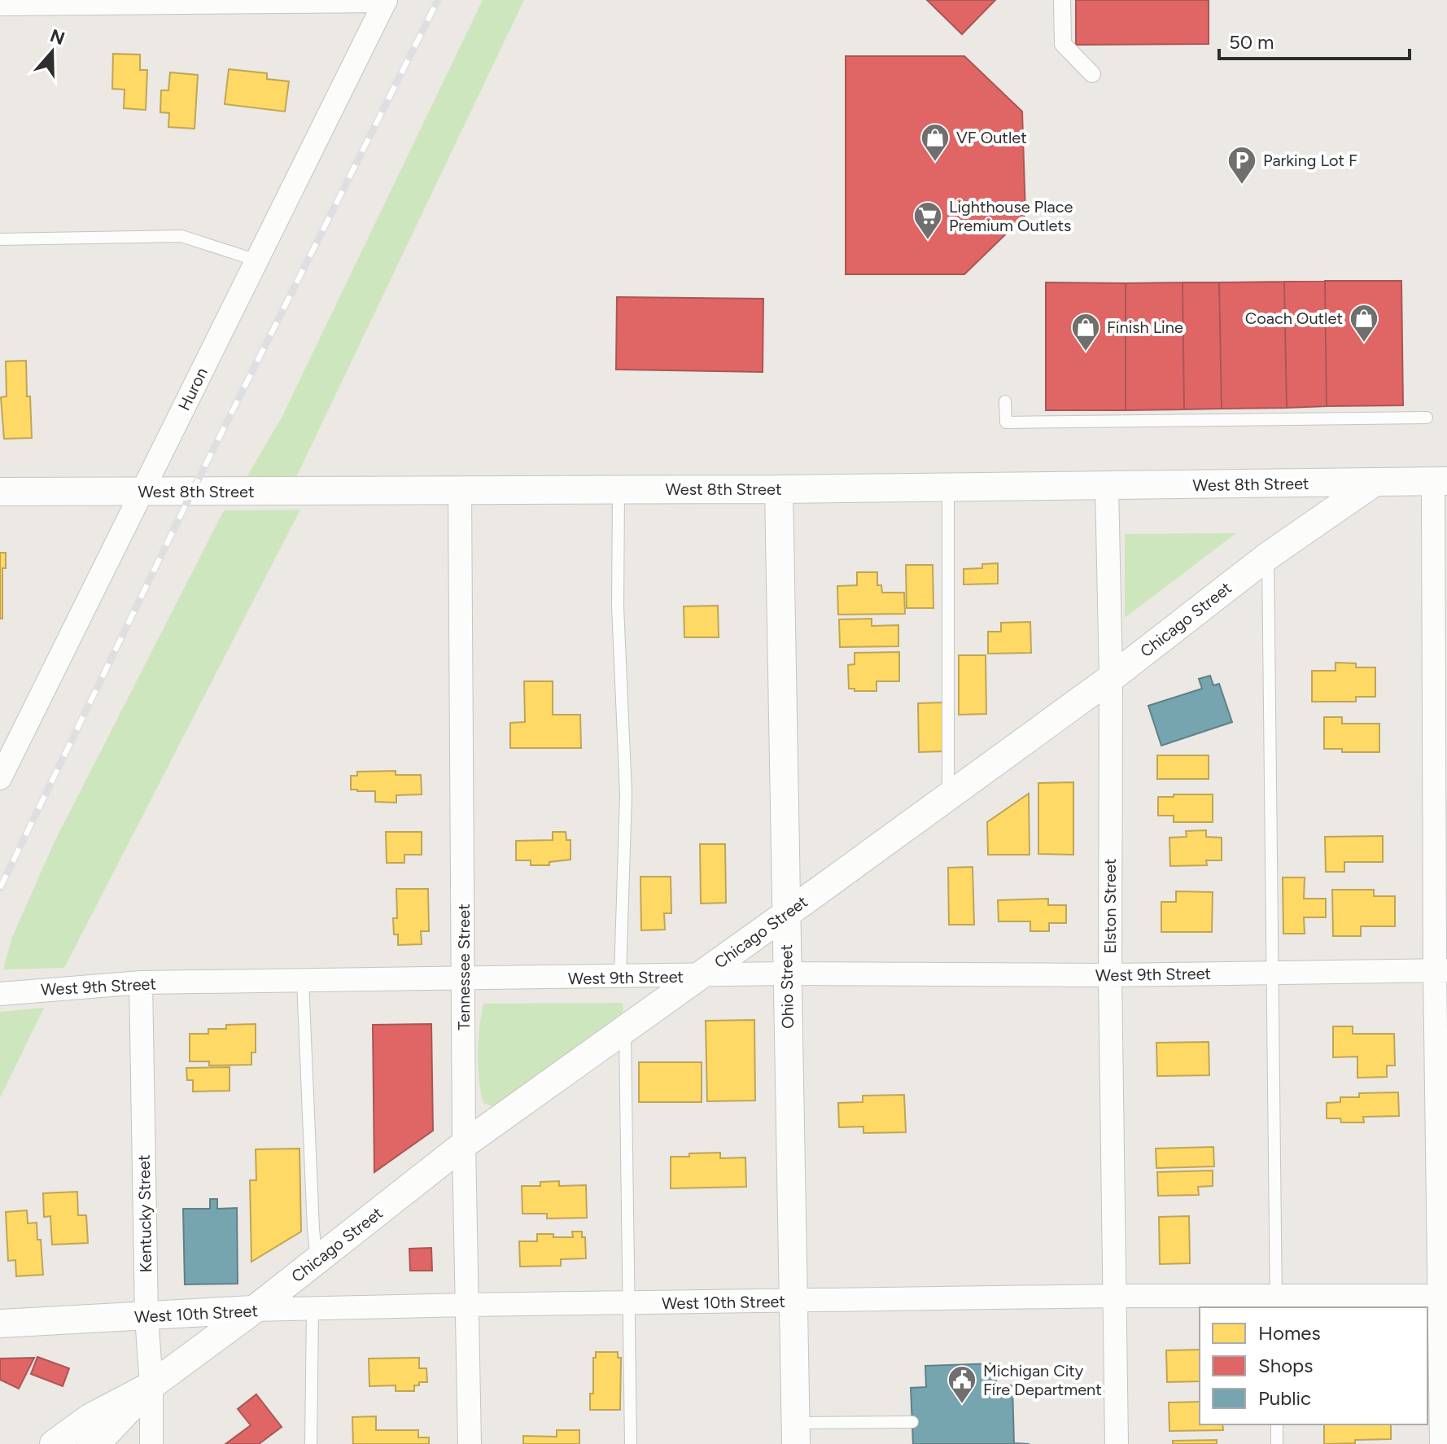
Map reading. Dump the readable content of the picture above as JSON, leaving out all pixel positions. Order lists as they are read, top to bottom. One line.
{"streets":{"street":["Huron","West 8th Street","Chicago Street","Elston Street","Tennessee Street","West 9th Street","Ohio Street","Kentucky Street","West 10th Street"]},"crossings":[["Huron","West 8th Street"],["West 8th Street","Chicago Street"],["West 8th Street","Elston Street"],["West 8th Street","Tennessee Street"],["West 8th Street","Ohio Street"],["Chicago Street","Elston Street"],["Chicago Street","Tennessee Street"],["Chicago Street","West 9th Street"],["Chicago Street","Ohio Street"],["Chicago Street","Kentucky Street"],["Chicago Street","West 10th Street"],["Elston Street","West 9th Street"],["Elston Street","West 10th Street"],["Tennessee Street","West 9th Street"],["Tennessee Street","West 10th Street"],["West 9th Street","Ohio Street"],["West 9th Street","Kentucky Street"],["Ohio Street","West 10th Street"],["Kentucky Street","West 10th Street"]],"places":{"shop":["VF Outlet","Coach Outlet","Finish Line"],"parking":["Parking Lot F"],"supermarket":["Lighthouse Place Premium Outlets"],"public building":["Michigan City Fire Department"]},"legend":["Homes","Shops","Public"],"scale_bar":"50 m","north":"top"}
